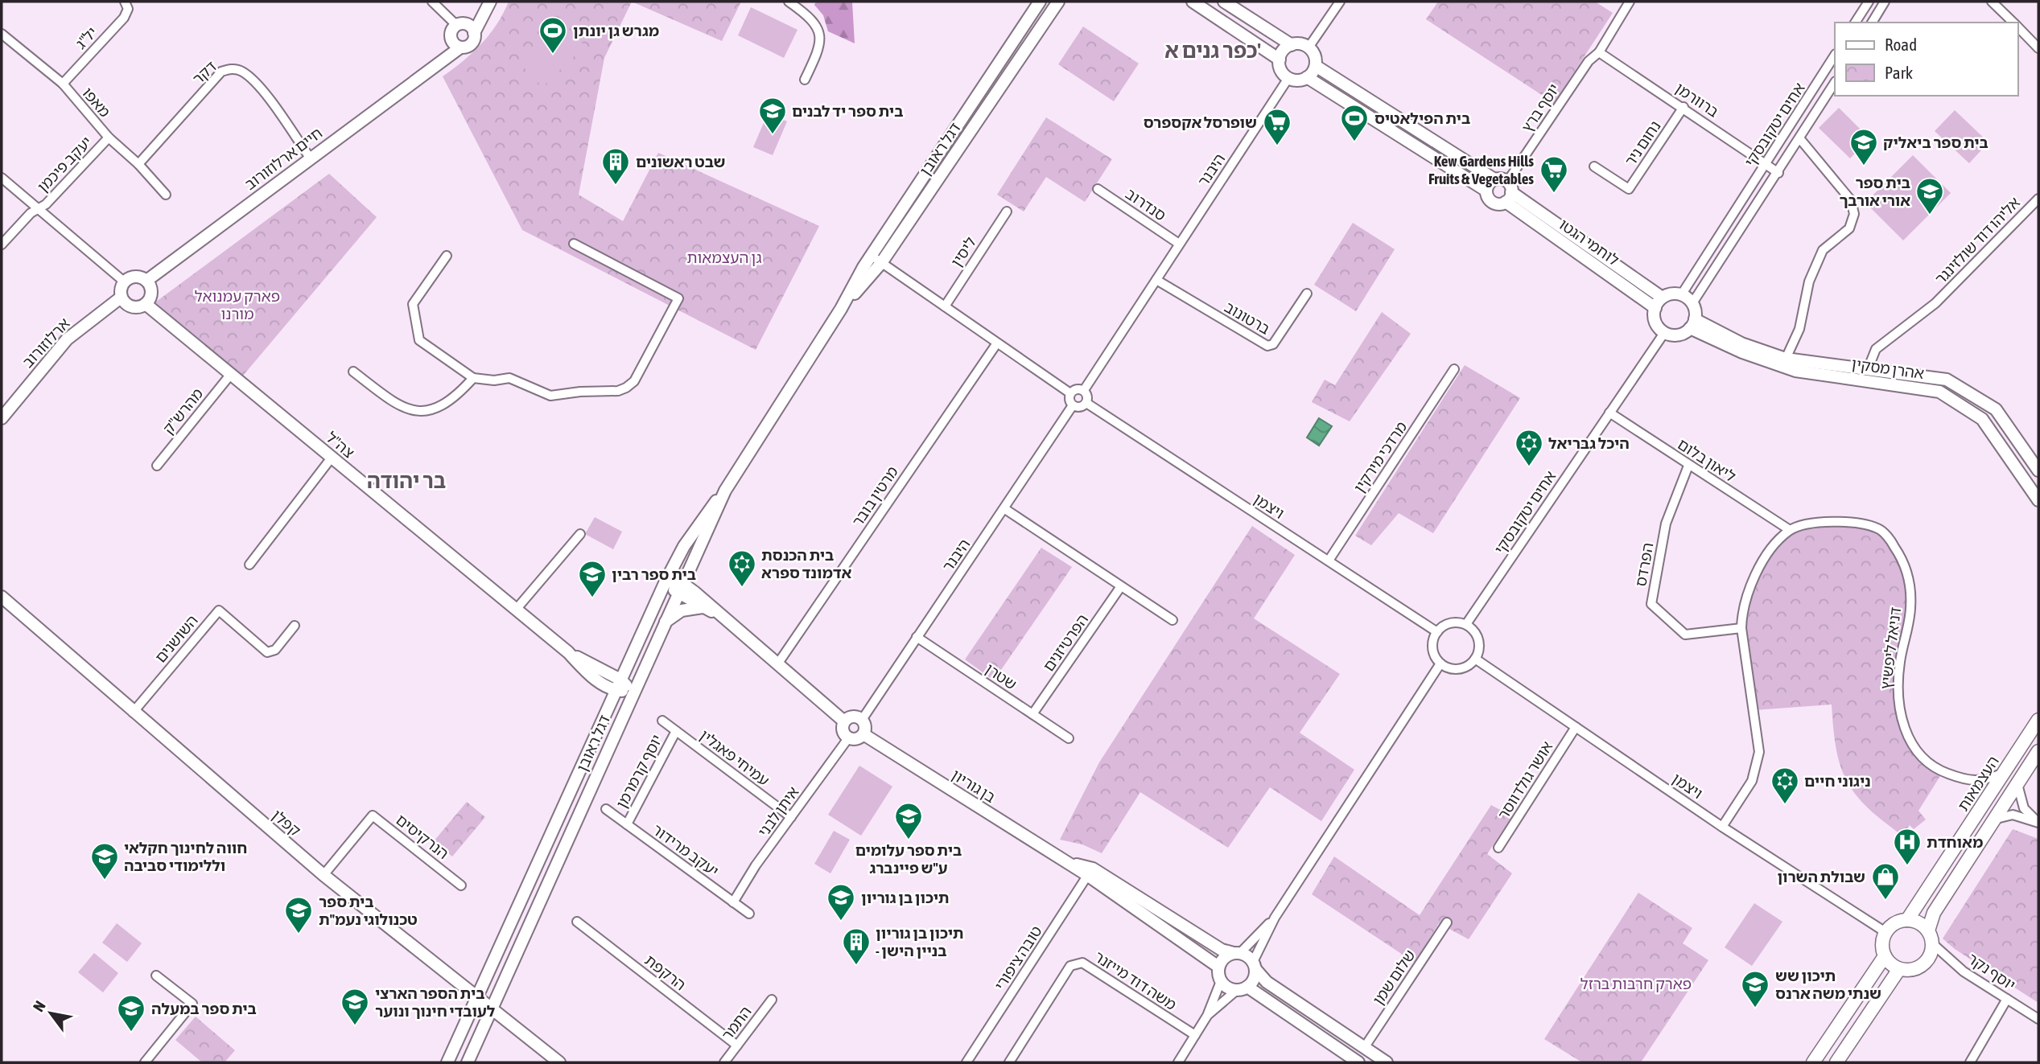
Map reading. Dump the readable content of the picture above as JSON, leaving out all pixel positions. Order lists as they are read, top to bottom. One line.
{"streets":{"main road":["העצמאות"],"street":["יל\"ג","דקר","ברוורמן","מאפו","יוסף ברץ","אחים יטקובסקי","נחום ניר","דגל ראובן","חיים ארלוזורוב","יעקב פיכמן","היבנר","סנדרוב","אליהו דוד שולזינגר","לוחמי הגטו","ליסין","ברטונוב","ארלוזורוב","אהרן מסקין","מהרש\"ק","צה\"ל","מרדכי מירקין","ליאון בלום","מרטין בובר","ויצמן","הפרדס","השושנים","הפרטיזנים","דניאל ליפשיץ","שטרן","עמיחי פאגלין","יוסף קרמרמן","אושר גולדווסר","בן גוריון","איתן לבני","קפלן","הנרקיסים","יעקב מרידור","טובה ציפורי","יוסף נקר","הרקפת","שלום שמן","משה דוד מייזנר","התמר"]},"crossings":[["יל\"ג","מאפו"],["דקר","מאפו"],["דקר","חיים ארלוזורוב"],["ברוורמן","יוסף ברץ"],["ברוורמן","אחים יטקובסקי"],["ברוורמן","נחום ניר"],["מאפו","יעקב פיכמן"],["יוסף ברץ","לוחמי הגטו"],["אחים יטקובסקי","לוחמי הגטו"],["אחים יטקובסקי","אהרן מסקין"],["אחים יטקובסקי","ליאון בלום"],["אחים יטקובסקי","ויצמן"],["דגל ראובן","צה\"ל"],["דגל ראובן","קפלן"],["חיים ארלוזורוב","ארלוזורוב"],["חיים ארלוזורוב","צה\"ל"],["היבנר","סנדרוב"],["היבנר","לוחמי הגטו"],["היבנר","ברטונוב"],["היבנר","ויצמן"],["היבנר","שטרן"],["היבנר","בן גוריון"],["היבנר","איתן לבני"],["אליהו דוד שולזינגר","אהרן מסקין"],["לוחמי הגטו","אהרן מסקין"],["ארלוזורוב","צה\"ל"],["מהרש\"ק","צה\"ל"],["מרדכי מירקין","ויצמן"],["ליאון בלום","הפרדס"],["ליאון בלום","דניאל ליפשיץ"],["ויצמן","אושר גולדווסר"],["ויצמן","העצמאות"],["ויצמן","יוסף נקר"],["השושנים","קפלן"],["הפרטיזנים","שטרן"],["דניאל ליפשיץ","העצמאות"],["עמיחי פאגלין","יוסף קרמרמן"],["עמיחי פאגלין","איתן לבני"],["יוסף קרמרמן","יעקב מרידור"],["העצמאות","יוסף נקר"],["בן גוריון","איתן לבני"],["בן גוריון","טובה ציפורי"],["איתן לבני","יעקב מרידור"],["קפלן","הנרקיסים"],["הרקפת","התמר"]],"districts":["כפר גנים א'","בר יהודה"],"parks":["גן העצמאות","פארק עמנואל מורנו","פארק חרבות ברזל"],"places":{"sports":["מגרש גן יונתן","בית הפילאטיס"],"school or university":["בית ספר יד לבנים","בית ספר ביאליק","בית ספר אורי אורבך","בית ספר רבין","בית ספר עלומים ע\"ש פיינברג","חווה לחינוך חקלאי וללימודי סביבה","תיכון בן גוריון","בית ספר טכנולוגי נעמ\"ת","תיכון שש שנתי משה ארנס","בית הספר הארצי לעובדי חינוך ונוער","בית ספר במעלה"],"supermarket":["שופרסל אקספרס","Kew Gardens Hills Fruits & Vegetables"],"building":["שבט ראשונים","תיכון בן גוריון - בניין הישן"],"synagogue":["היכל גבריאל","בית הכנסת אדמונד ספרא","ניגוני חיים"],"hospital":["מאוחדת"],"shop":["שבולת השרון"]},"legend":["Road","Park"],"north":"top left"}
